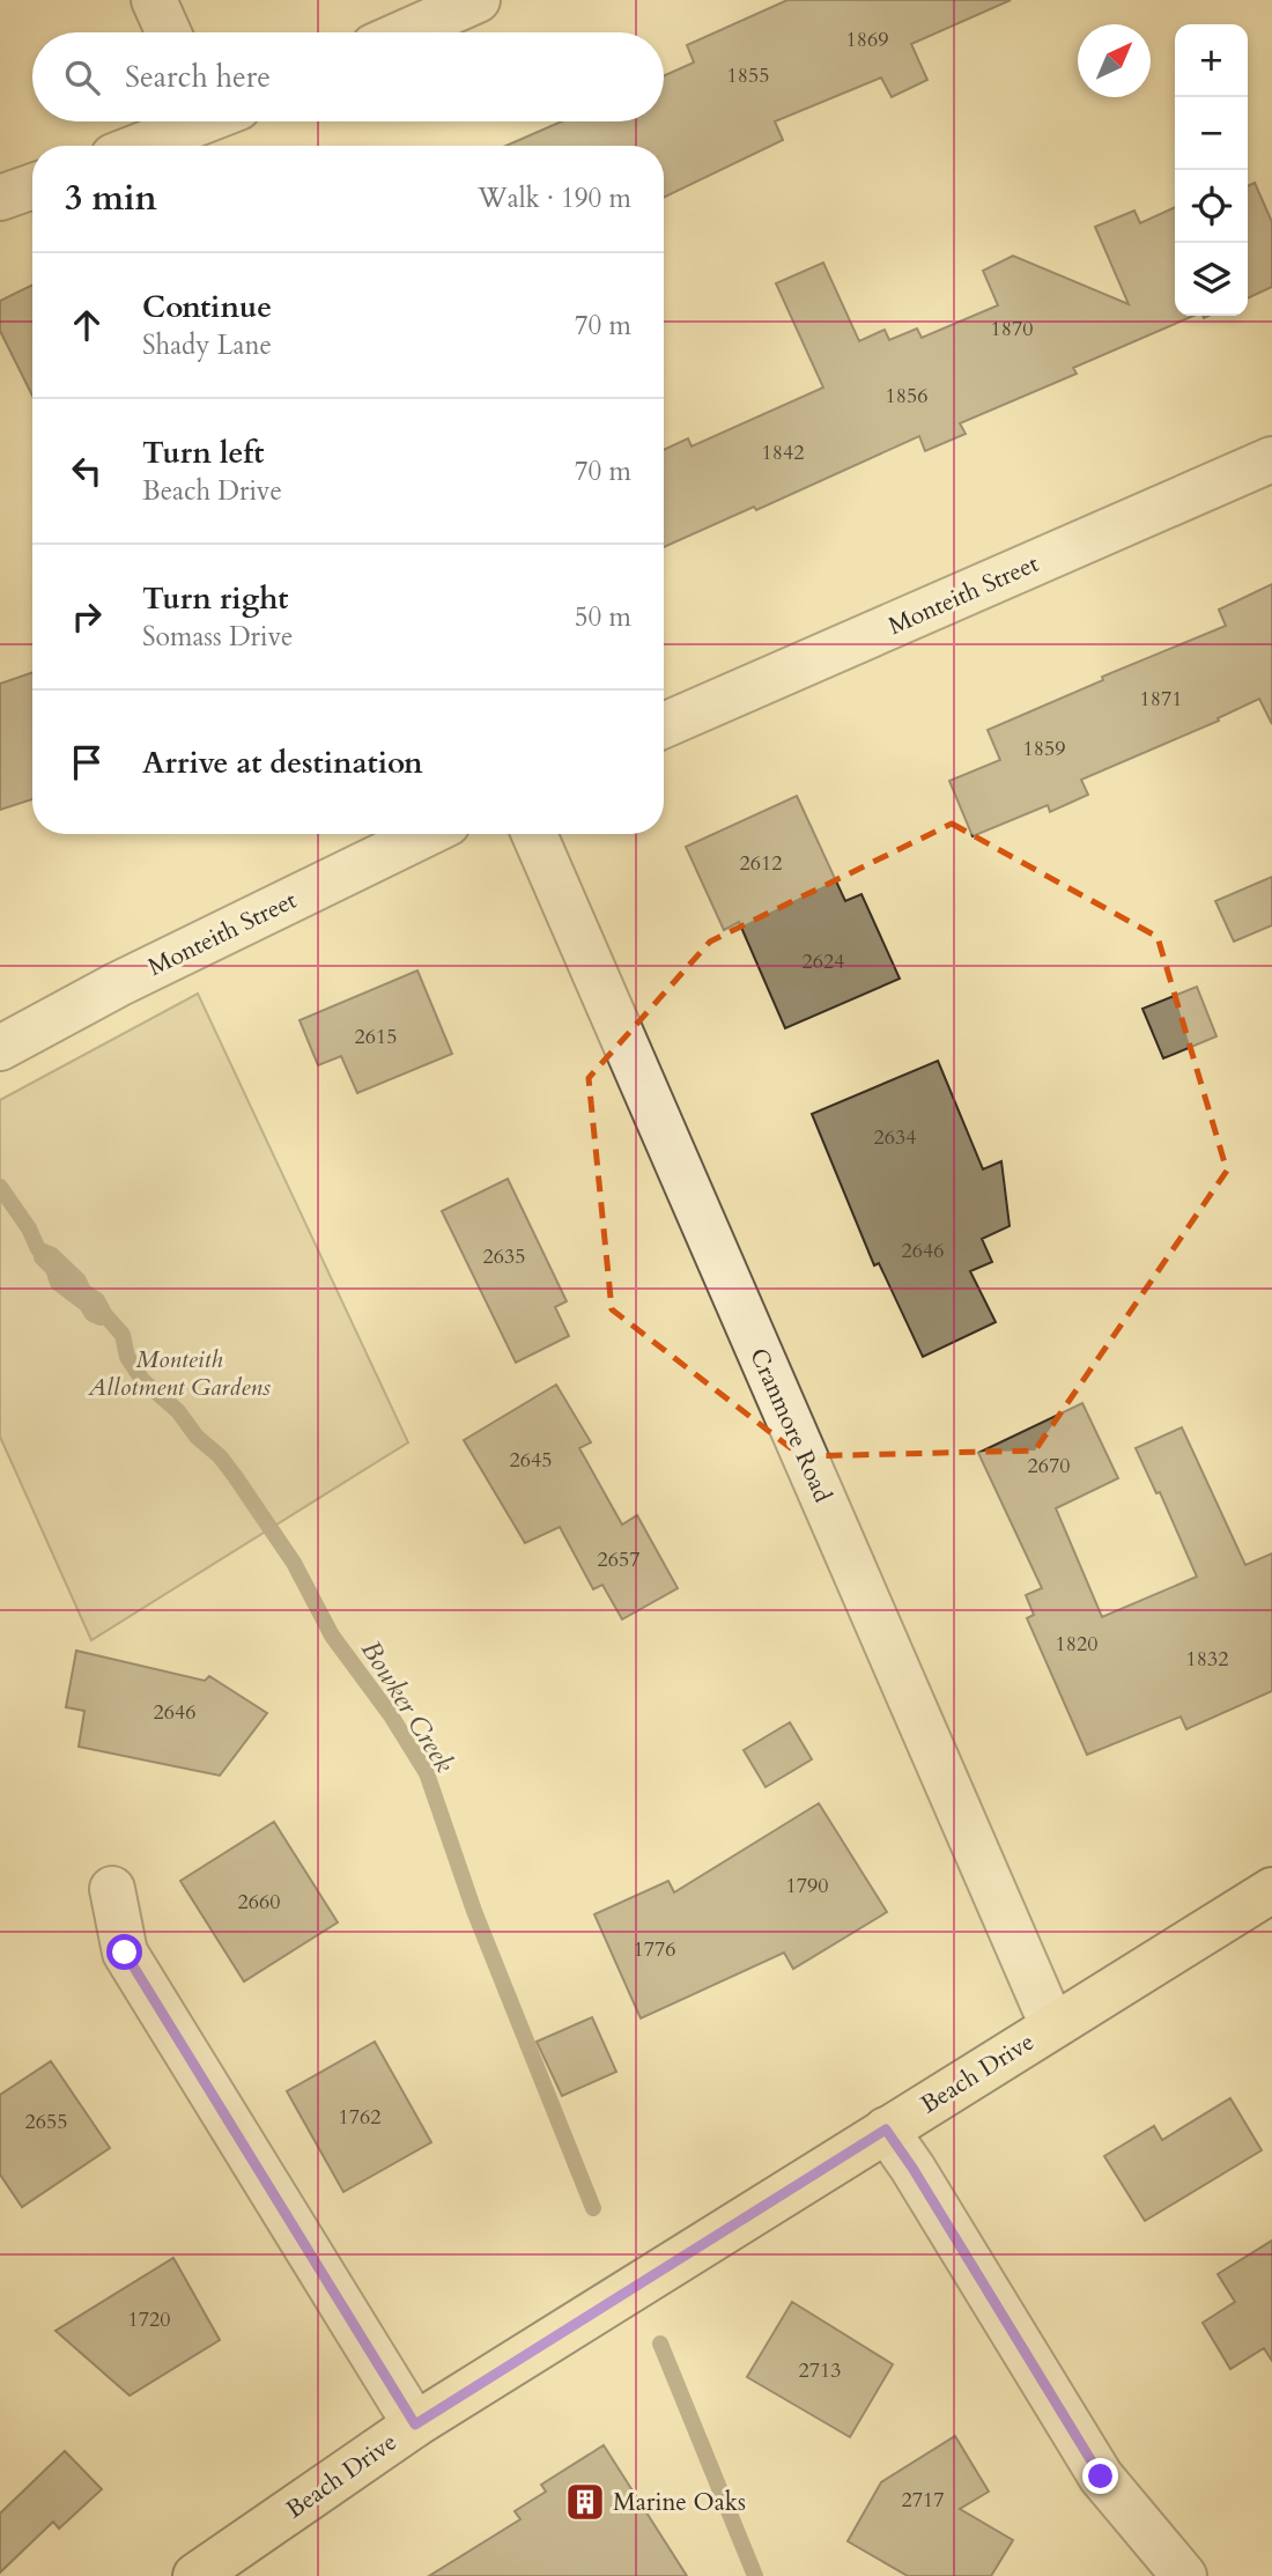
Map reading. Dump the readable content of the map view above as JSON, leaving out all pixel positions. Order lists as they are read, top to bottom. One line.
{"streets":{"main road":["Beach Drive"],"street":["Monteith Street","Cranmore Road"]},"crossings":[["Cranmore Road","Beach Drive"]],"water":["Bowker Creek"],"parks":["Monteith Allotment Gardens"],"places":{"building":["Marine Oaks"]},"house_numbers":["1869","1855","1870","1856","1842","1871","1859","2612","2624","2615","2634","2646","2635","2645","2670","2657","1820","1832","2646","1790","2660","1776","1762","2655","1720","2713","2717"],"north":"top right","page":{"map_buttons":["+","−"],"search":"Search here","heading":["3 min","Walk · 190 m"],"list":[["Continue","Shady Lane","70 m"],["Turn left","Beach Drive","70 m"],["Turn right","Somass Drive","50 m"],"Arrive at destination"]}}
